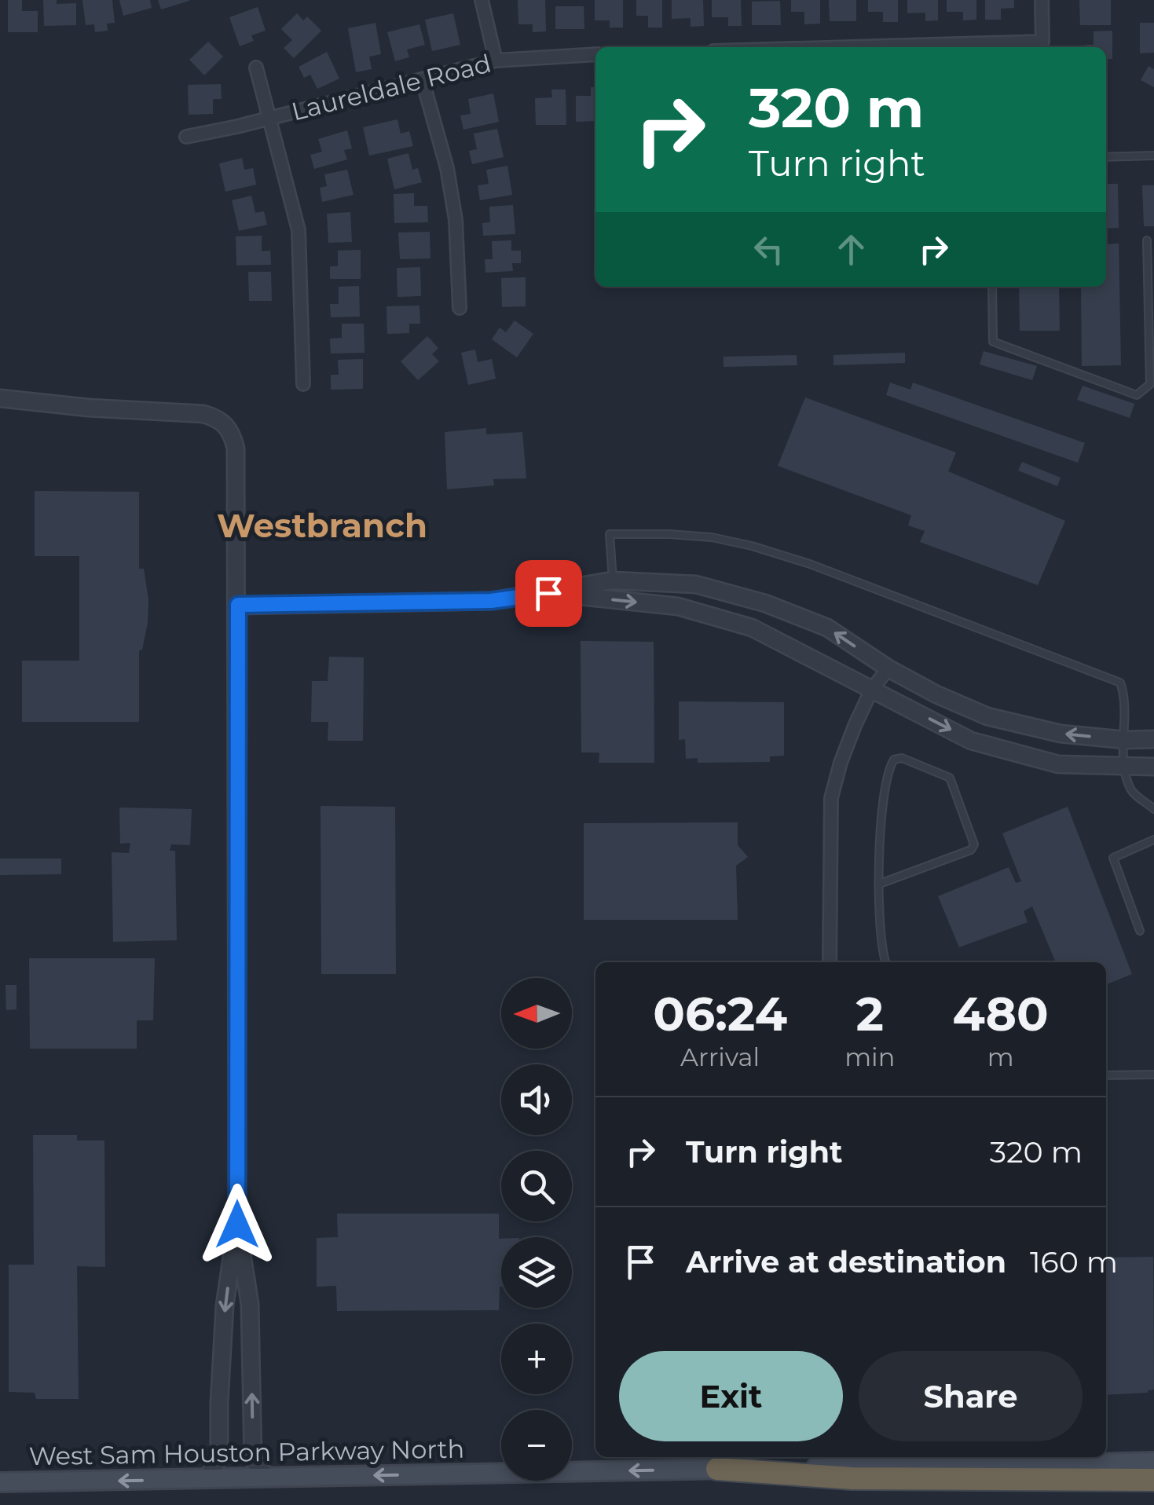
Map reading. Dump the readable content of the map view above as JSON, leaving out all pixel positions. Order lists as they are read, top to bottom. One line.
{"streets":{"main road":["West Sam Houston Parkway North"],"street":["Laureldale Road"]},"one_way":["West Sam Houston Parkway North"],"districts":["Westbranch"],"north":"left","page":{"turn":["320 m","Turn right"],"eta":["06:24","Arrival","2","min","480","m"],"map_buttons":["+","−"],"list":[{"name":"Turn right","value":"320 m"},{"name":"Arrive at destination","value":"160 m"}],"buttons":["Exit","Share"]}}
